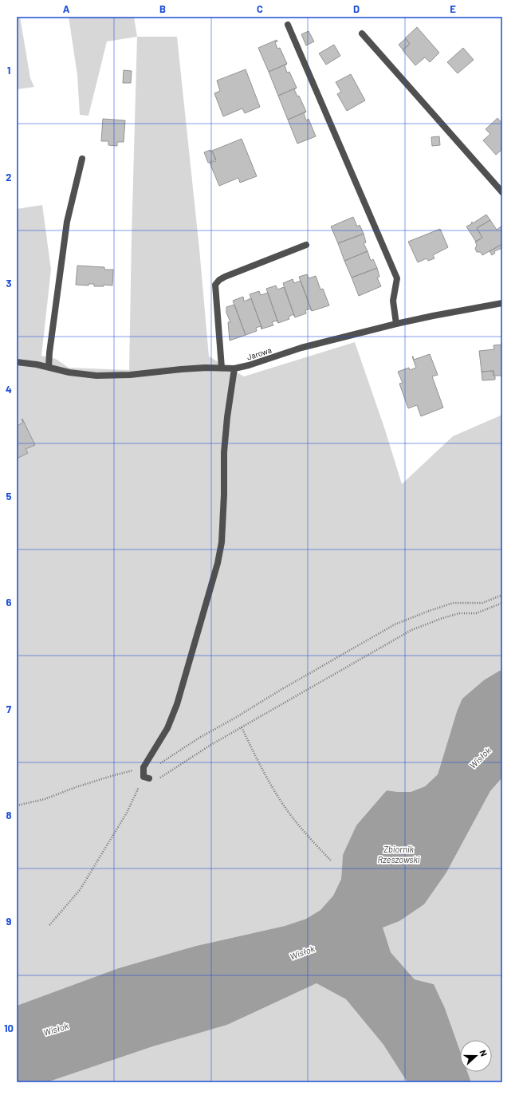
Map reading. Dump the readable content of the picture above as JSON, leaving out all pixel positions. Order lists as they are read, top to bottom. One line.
{"streets":{"street":["Jarowa"]},"water":["Wisłok","Zbiornik Rzeszowski"],"north":"right","grid":{"columns":["A","B","C","D","E"],"rows":["1","2","3","4","5","6","7","8","9","10"]}}
